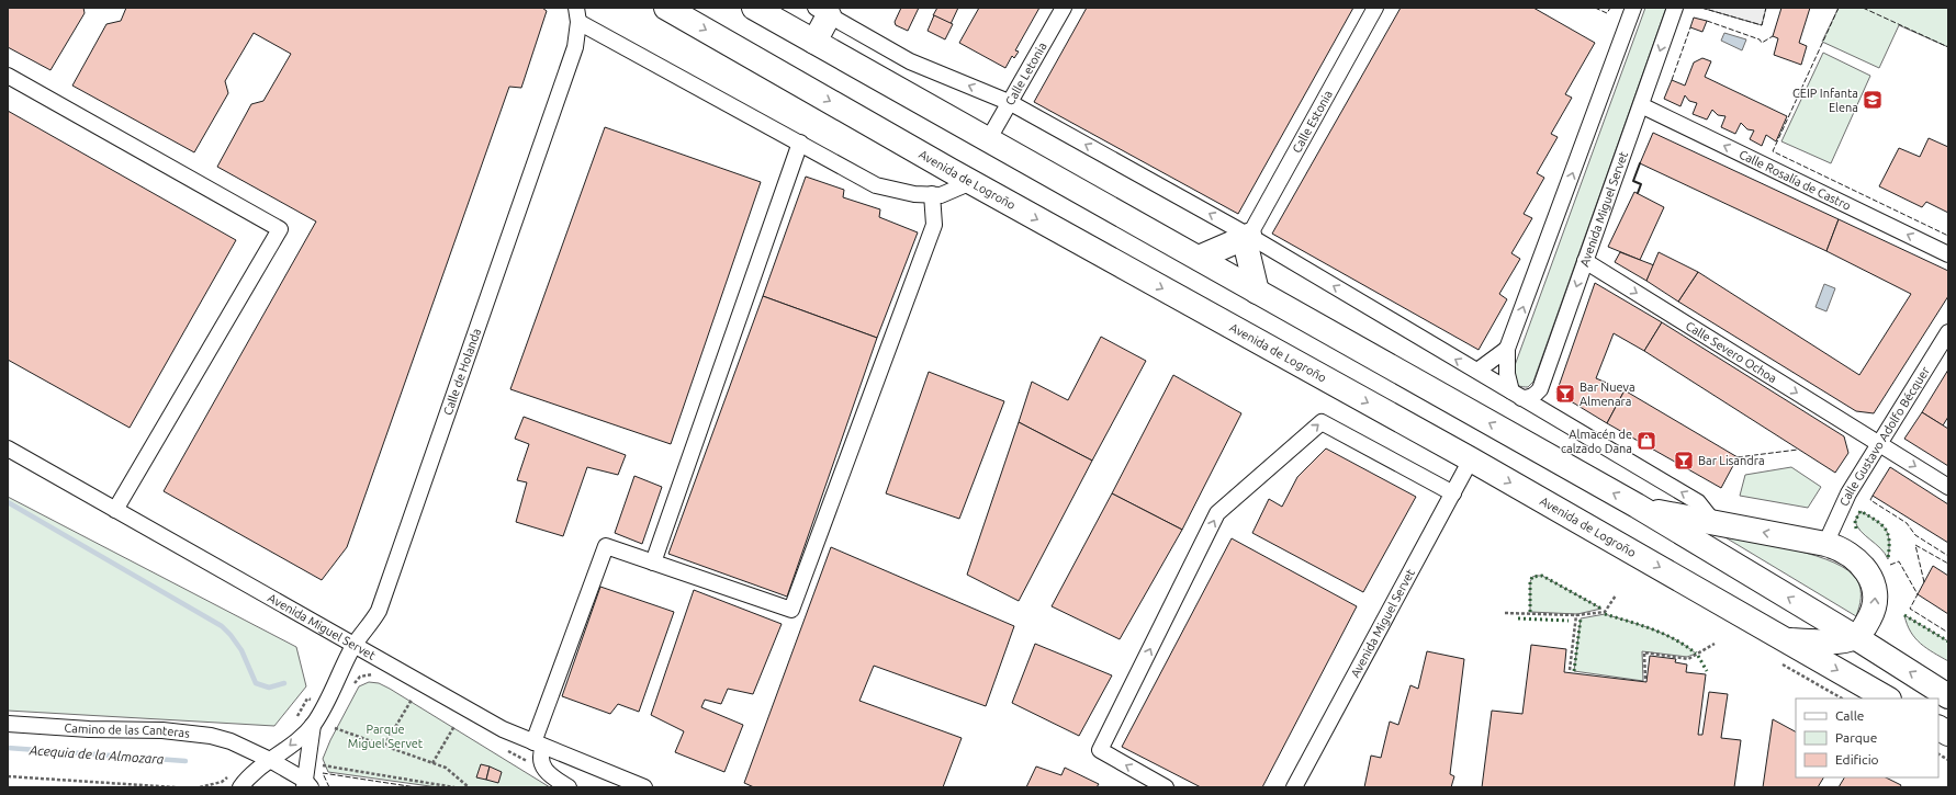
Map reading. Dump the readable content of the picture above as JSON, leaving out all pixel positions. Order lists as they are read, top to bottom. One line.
{"streets":{"highway":["Avenida de Logroño"],"street":["Calle Letonia","Calle Estonia","Calle Rosalía de Castro","Avenida Miguel Servet","Calle Severo Ochoa","Calle de Holanda","Calle Gustavo Adolfo Bécquer","Camino de las Canteras"]},"crossings":[["Avenida de Logroño","Avenida Miguel Servet"],["Calle Rosalía de Castro","Avenida Miguel Servet"],["Avenida Miguel Servet","Calle Severo Ochoa"],["Avenida Miguel Servet","Calle de Holanda"],["Calle Severo Ochoa","Calle Gustavo Adolfo Bécquer"],["Calle de Holanda","Camino de las Canteras"]],"one_way":["Calle Rosalía de Castro","Calle Severo Ochoa"],"water":["Acequia de la Almozara"],"parks":["Parque Miguel Servet"],"places":{"school or university":["CEIP Infanta Elena"],"bar":["Bar Nueva Almenara","Bar Lisandra"],"shop":["Almacén de calzado Dana"]},"legend":["Calle","Parque","Edificio"]}
